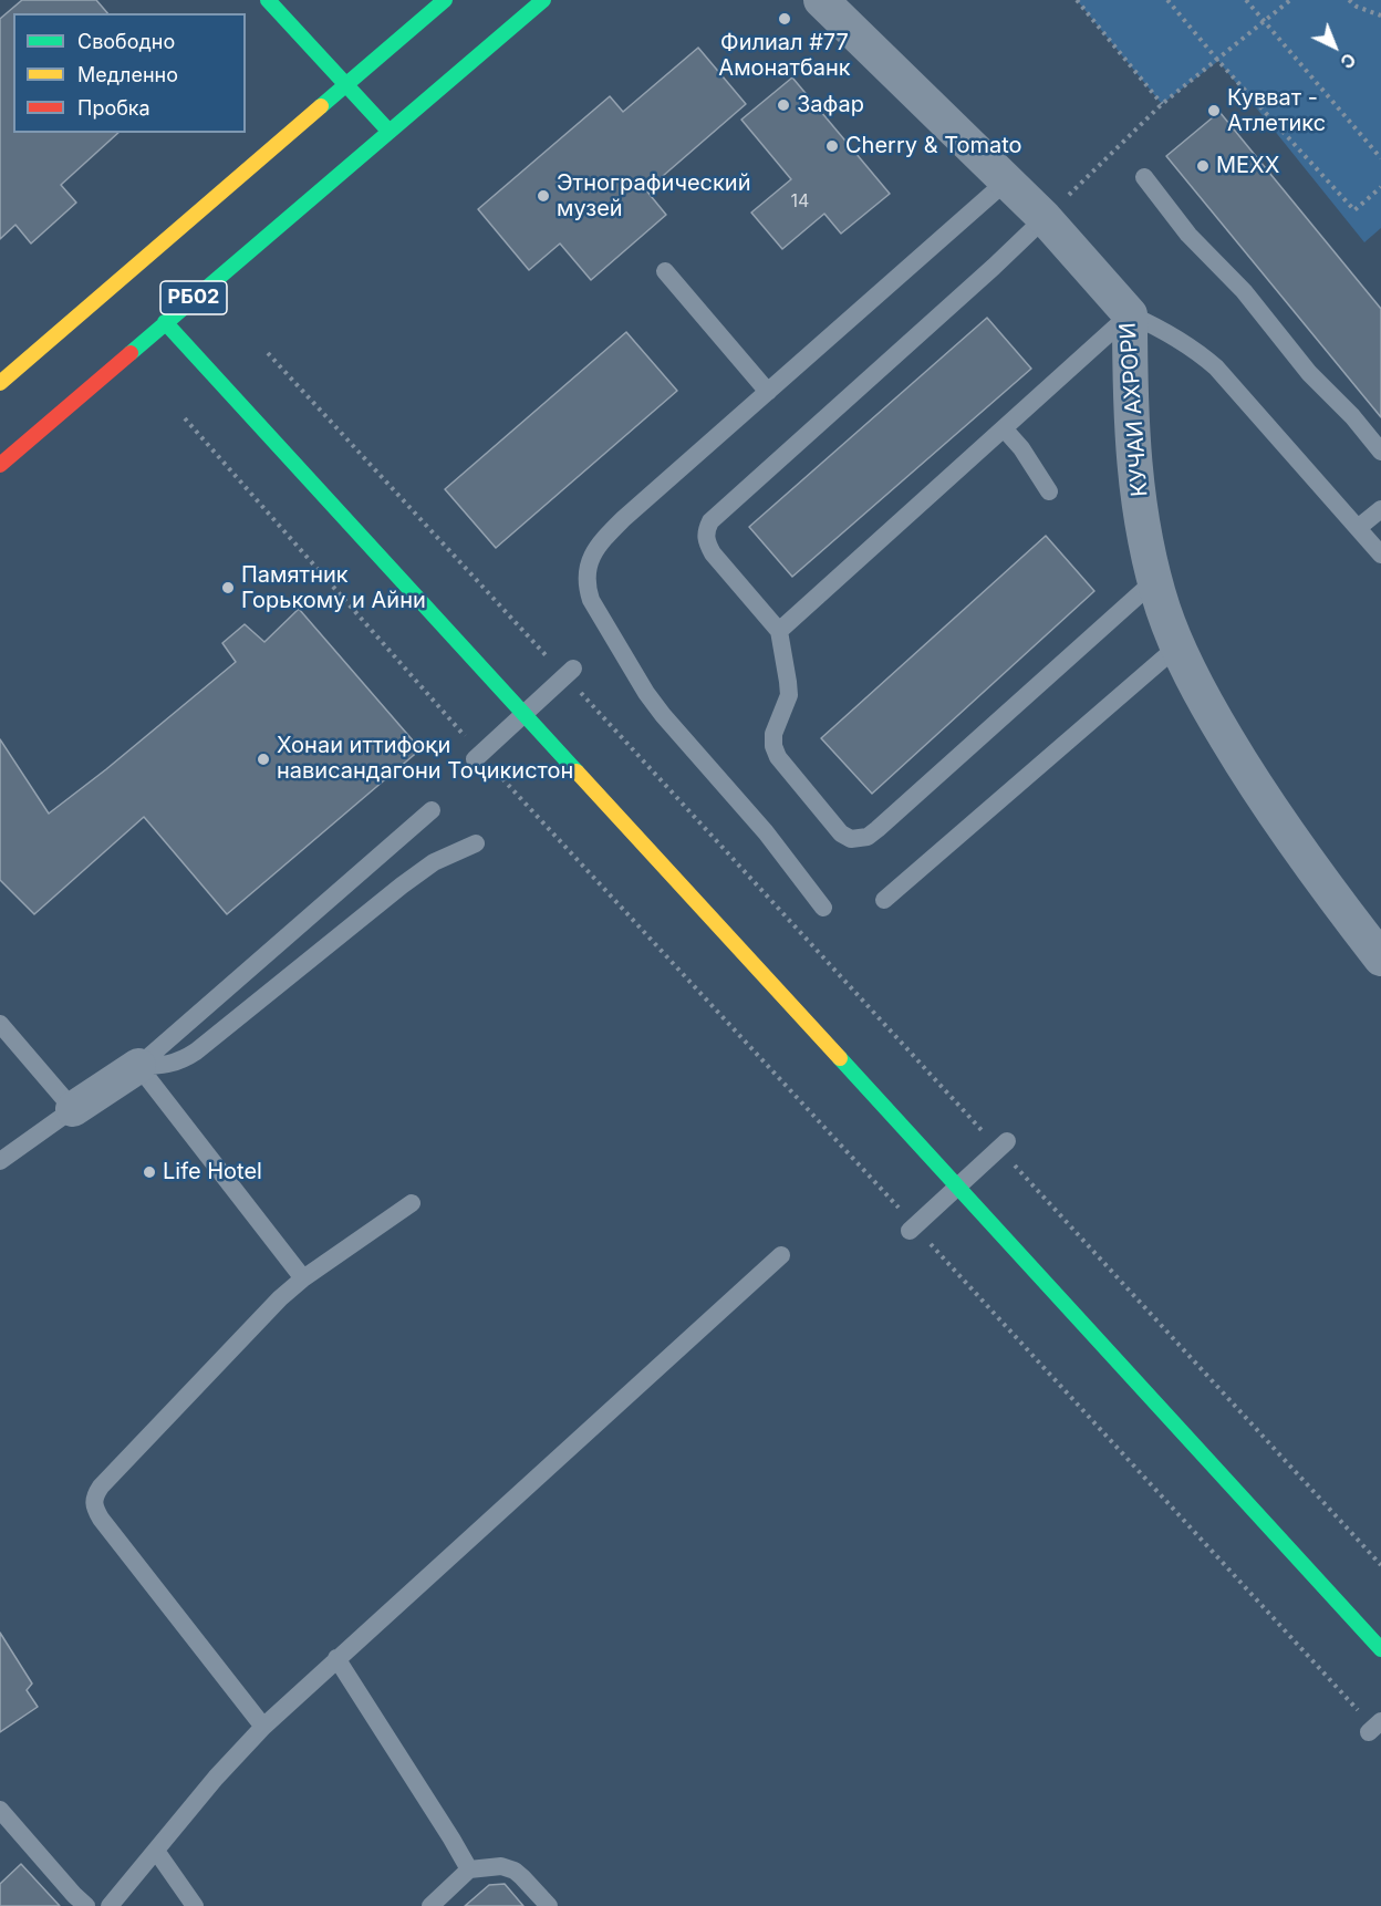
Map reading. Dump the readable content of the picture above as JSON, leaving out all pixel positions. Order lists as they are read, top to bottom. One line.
{"streets":{"main road":["РБ02"],"street":["КУЧАИ АХРОРИ"]},"places":["Филиал #77 Амонатбанк","Зафар","Кувват - Атлетикс","Cherry & Tomato","MEXX","Этнографический музей","Памятник Горькому и Айни","Хонаи иттифоқи нависандагони Тоҷикистон","Life Hotel"],"house_numbers":["14"],"legend":["Свободно","Медленно","Пробка"],"north":"bottom right"}
